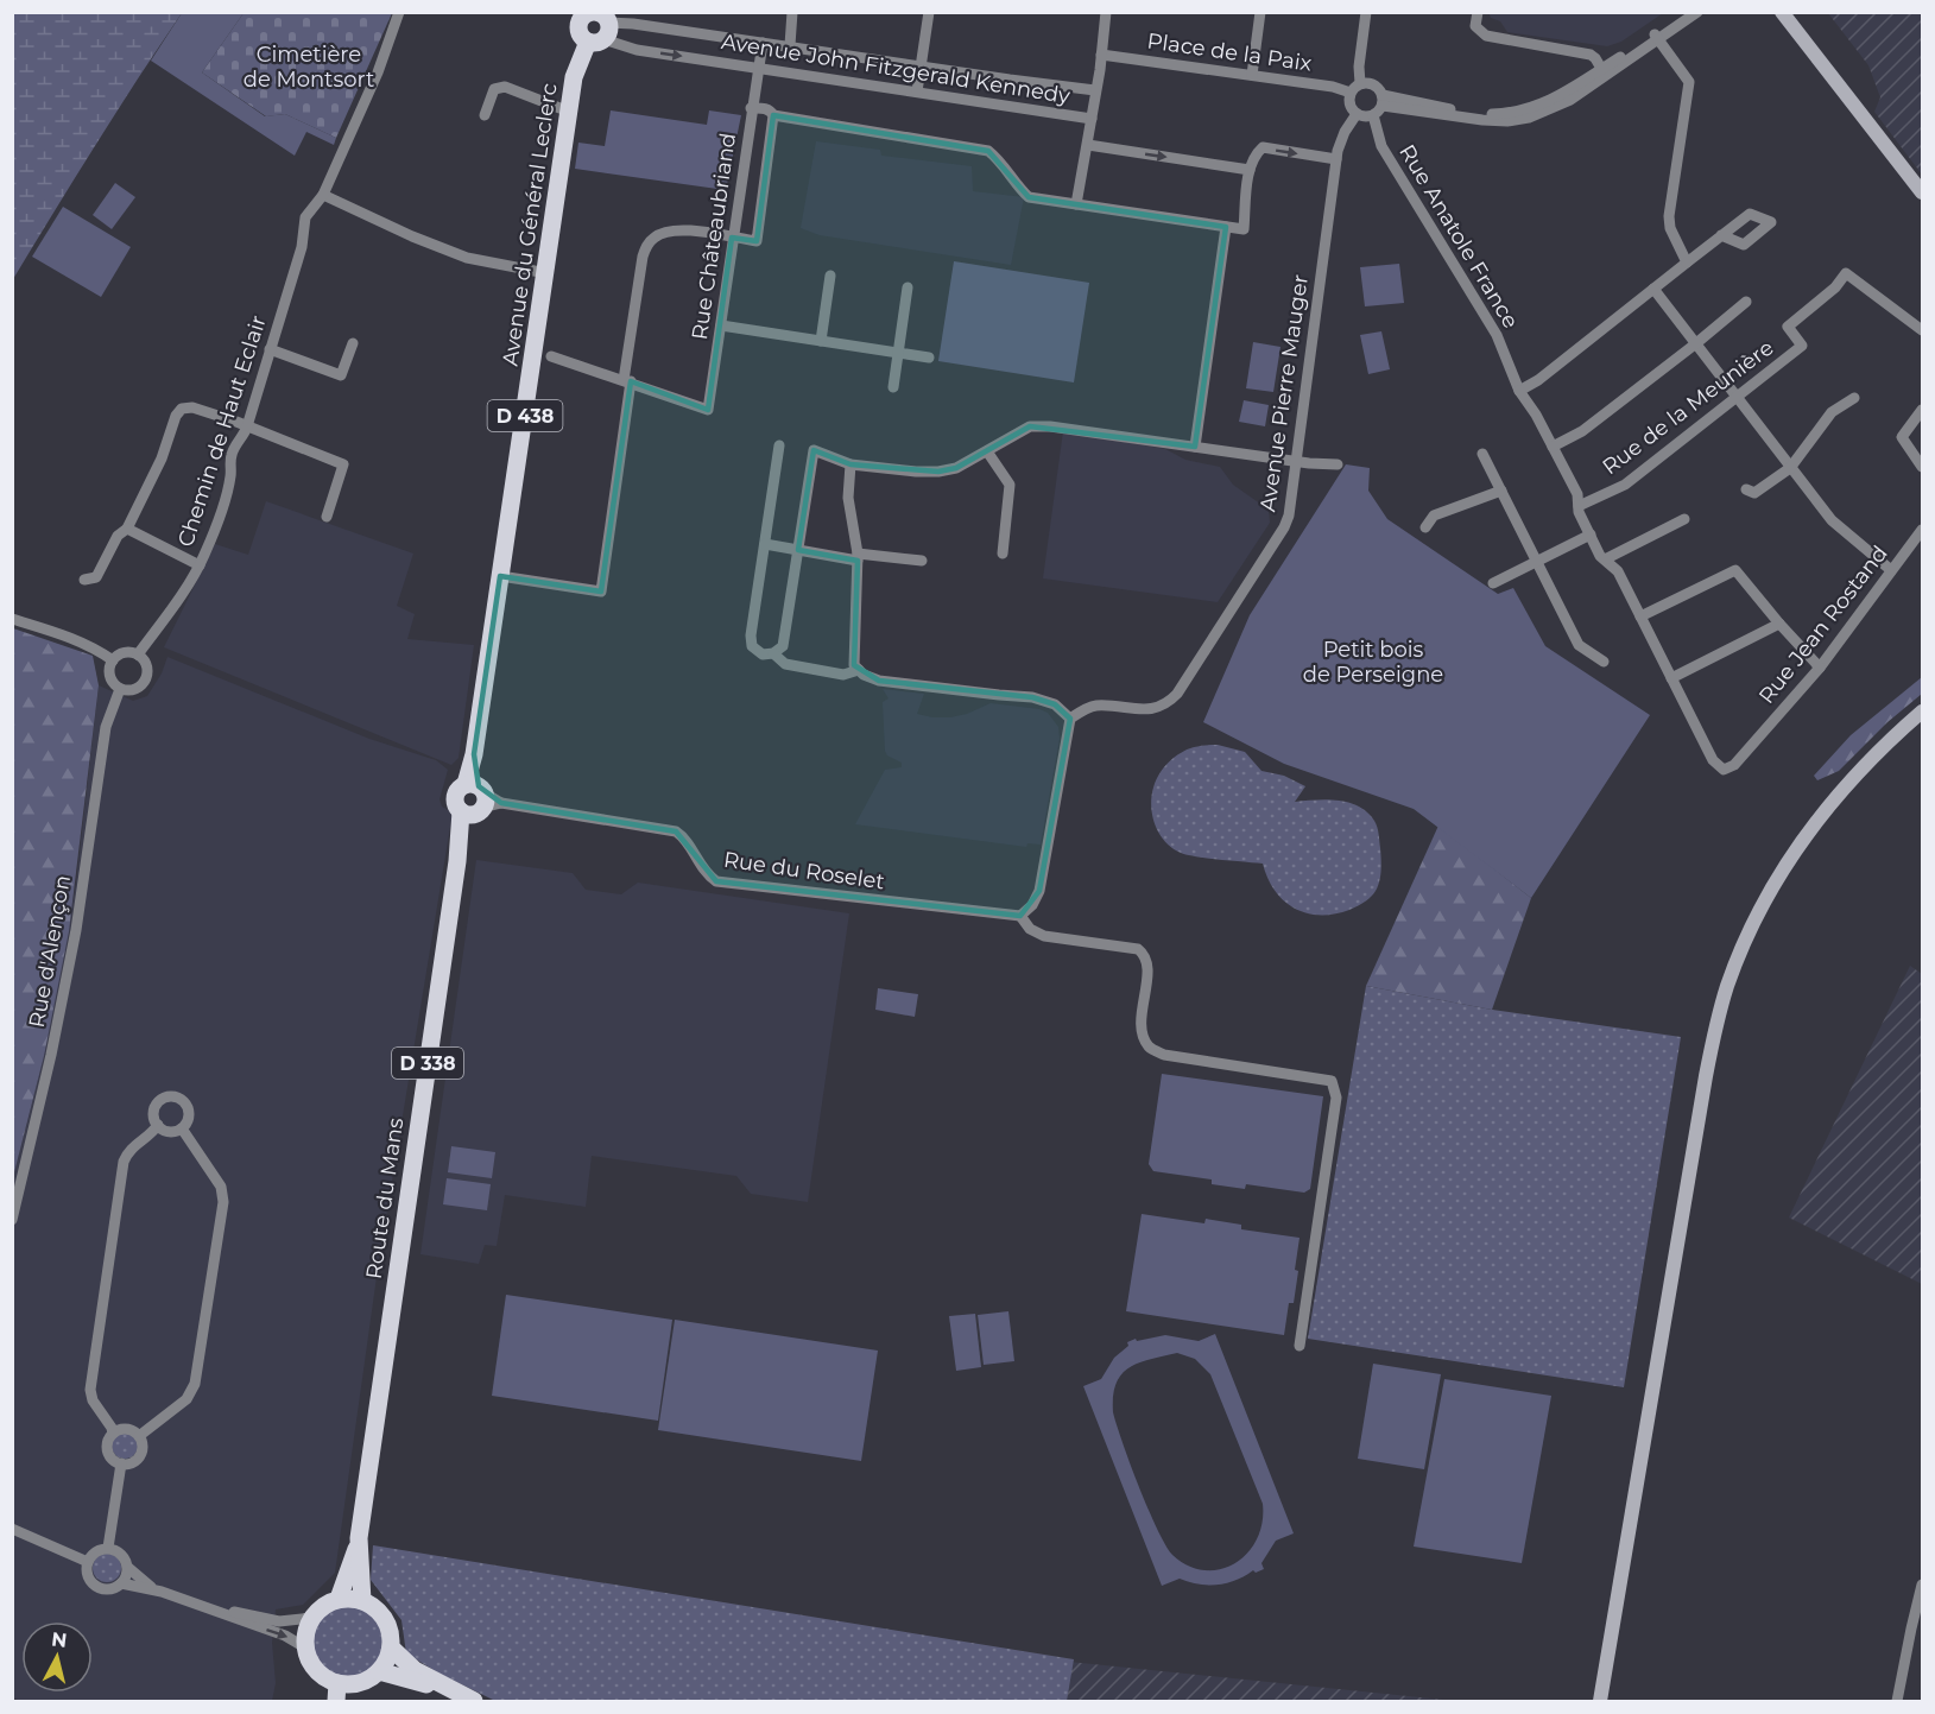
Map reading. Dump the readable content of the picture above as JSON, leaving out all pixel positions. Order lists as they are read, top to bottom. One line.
{"streets":{"main road":["Avenue du Général Leclerc","D 438","D 338","Route du Mans"],"street":["Place de la Paix","Avenue John Fitzgerald Kennedy","Rue Châteaubriand","Rue Anatole France","Avenue Pierre Mauger","Rue de la Meunière","Chemin de Haut Eclair","Rue Jean Rostand","Rue du Roselet","Rue d'Alençon"]},"crossings":[["Place de la Paix","Rue Anatole France"],["Place de la Paix","Avenue Pierre Mauger"],["Avenue John Fitzgerald Kennedy","Avenue du Général Leclerc"],["Avenue John Fitzgerald Kennedy","Rue Châteaubriand"],["Avenue du Général Leclerc","Rue du Roselet"],["Avenue du Général Leclerc","Route du Mans"],["Rue Anatole France","Avenue Pierre Mauger"],["Rue Anatole France","Rue de la Meunière"],["Rue Anatole France","Rue Jean Rostand"],["Chemin de Haut Eclair","Rue d'Alençon"],["Rue du Roselet","Route du Mans"]],"parks":["Cimetière de Montsort","Petit bois de Perseigne"],"north":"top"}
